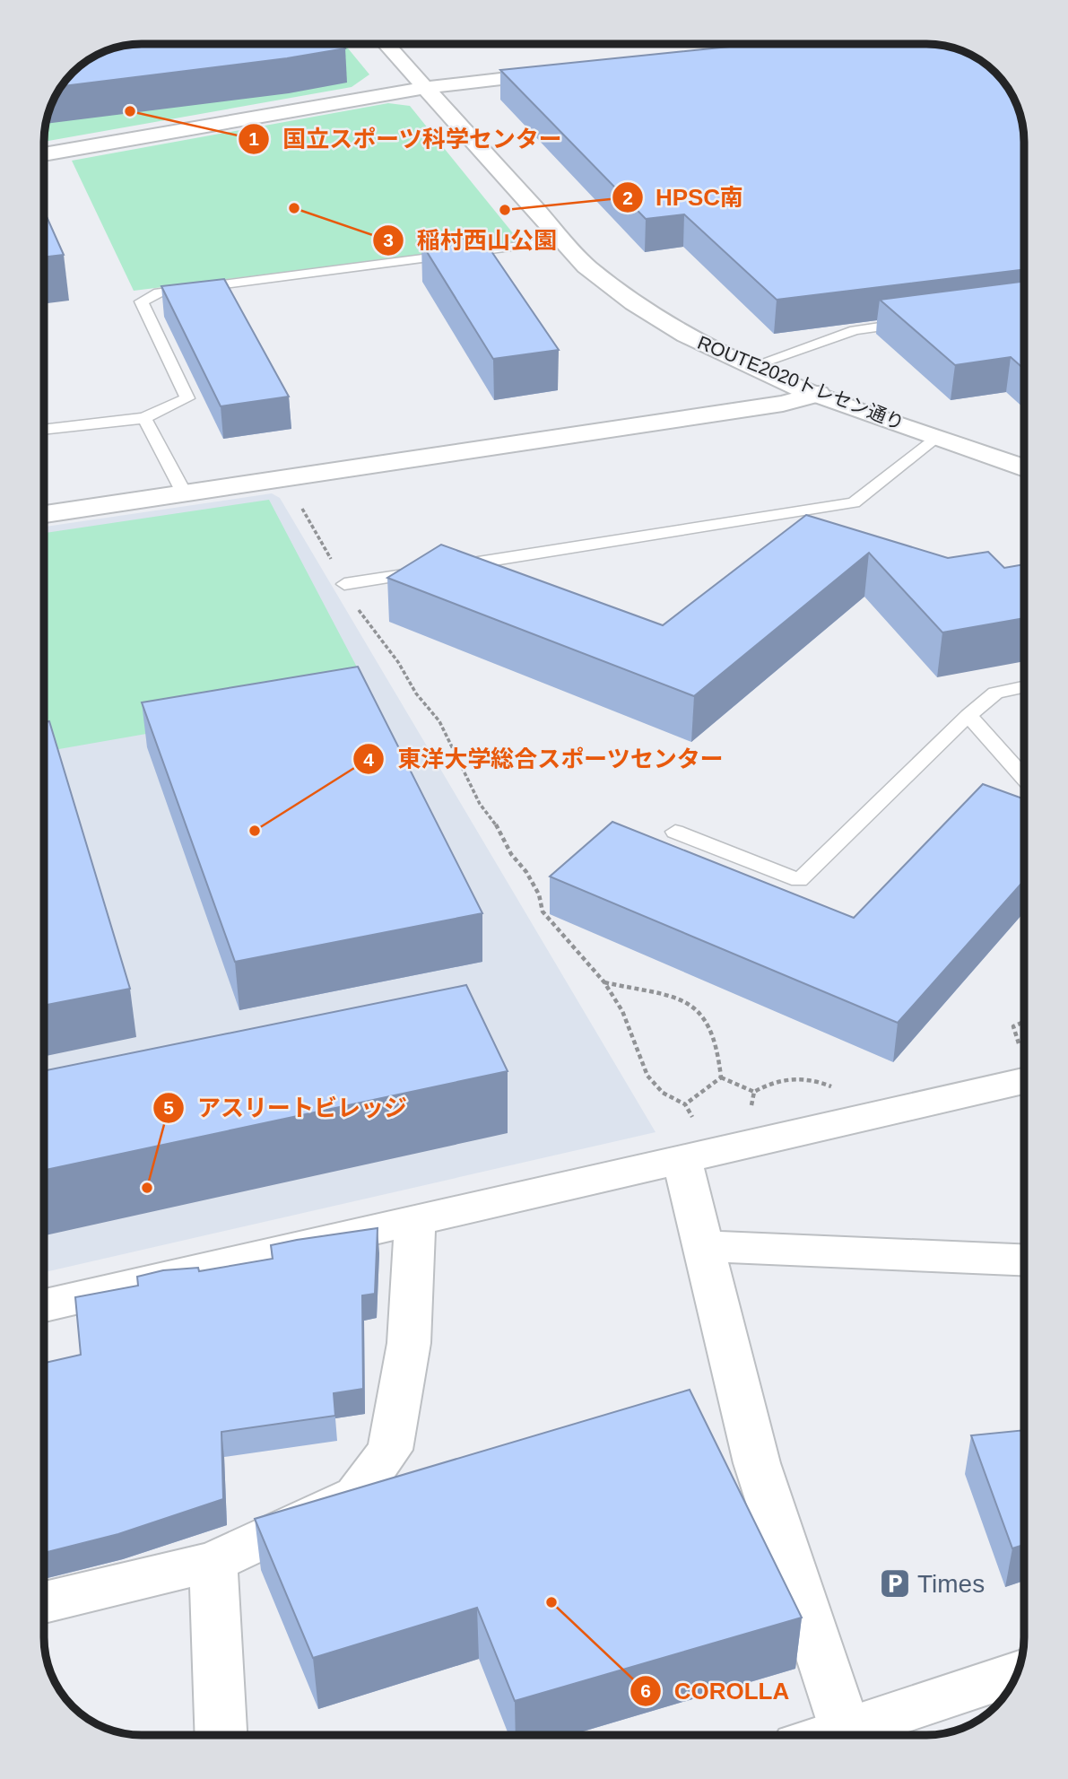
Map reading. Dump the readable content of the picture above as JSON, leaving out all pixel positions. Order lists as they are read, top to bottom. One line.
{"streets":{"street":["ROUTE2020トレセン通り"]},"places":{"other":["国立スポーツ科学センター","稲村西山公園","HPSC南","東洋大学総合スポーツセンター","アスリートビレッジ","COROLLA"],"parking":["Times"]}}
